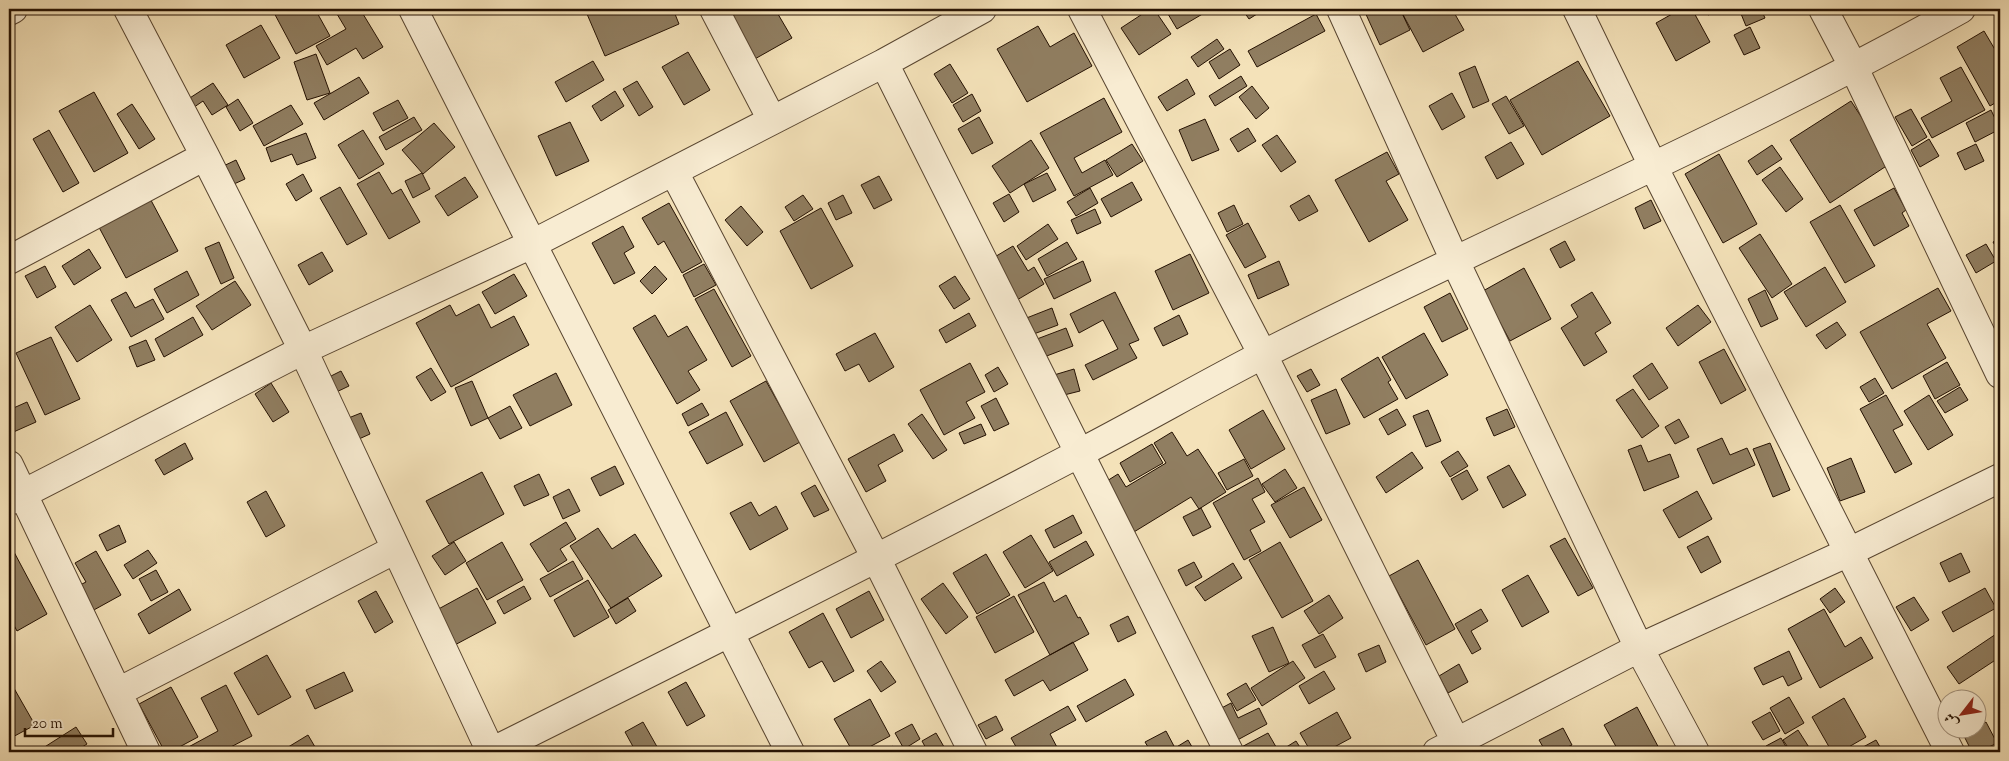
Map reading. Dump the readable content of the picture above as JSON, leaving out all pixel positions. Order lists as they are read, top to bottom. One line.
{"scale_bar":"20 m","north":"bottom left"}
